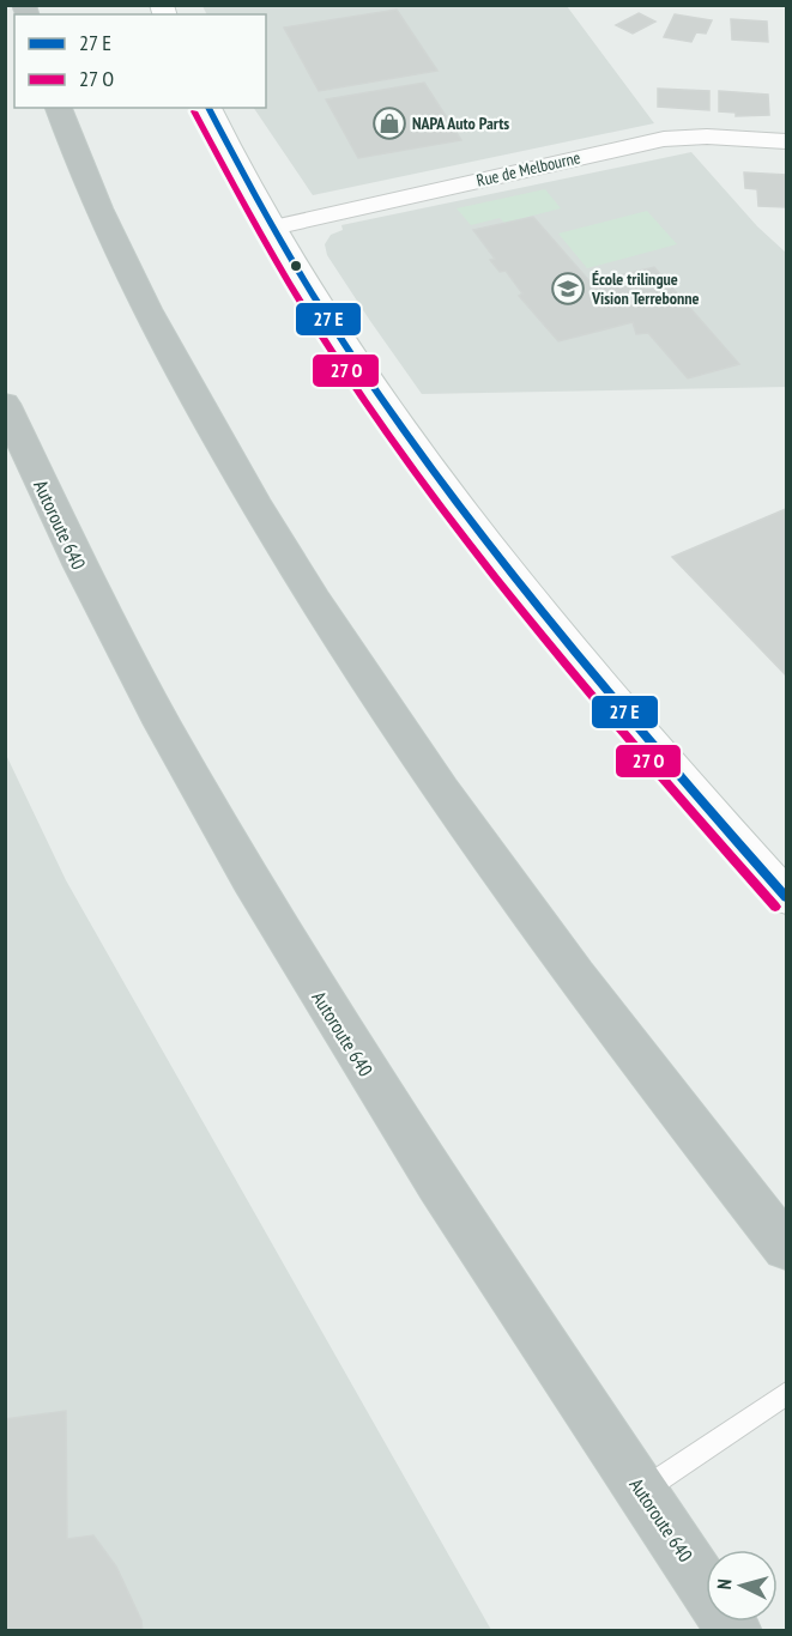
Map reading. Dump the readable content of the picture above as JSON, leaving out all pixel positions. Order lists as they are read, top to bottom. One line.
{"streets":{"highway":["Autoroute 640"],"street":["Rue de Melbourne"]},"places":{"shop":["NAPA Auto Parts"],"school or university":["École trilingue Vision Terrebonne"]},"legend":["27 E","27 O"],"north":"left"}
